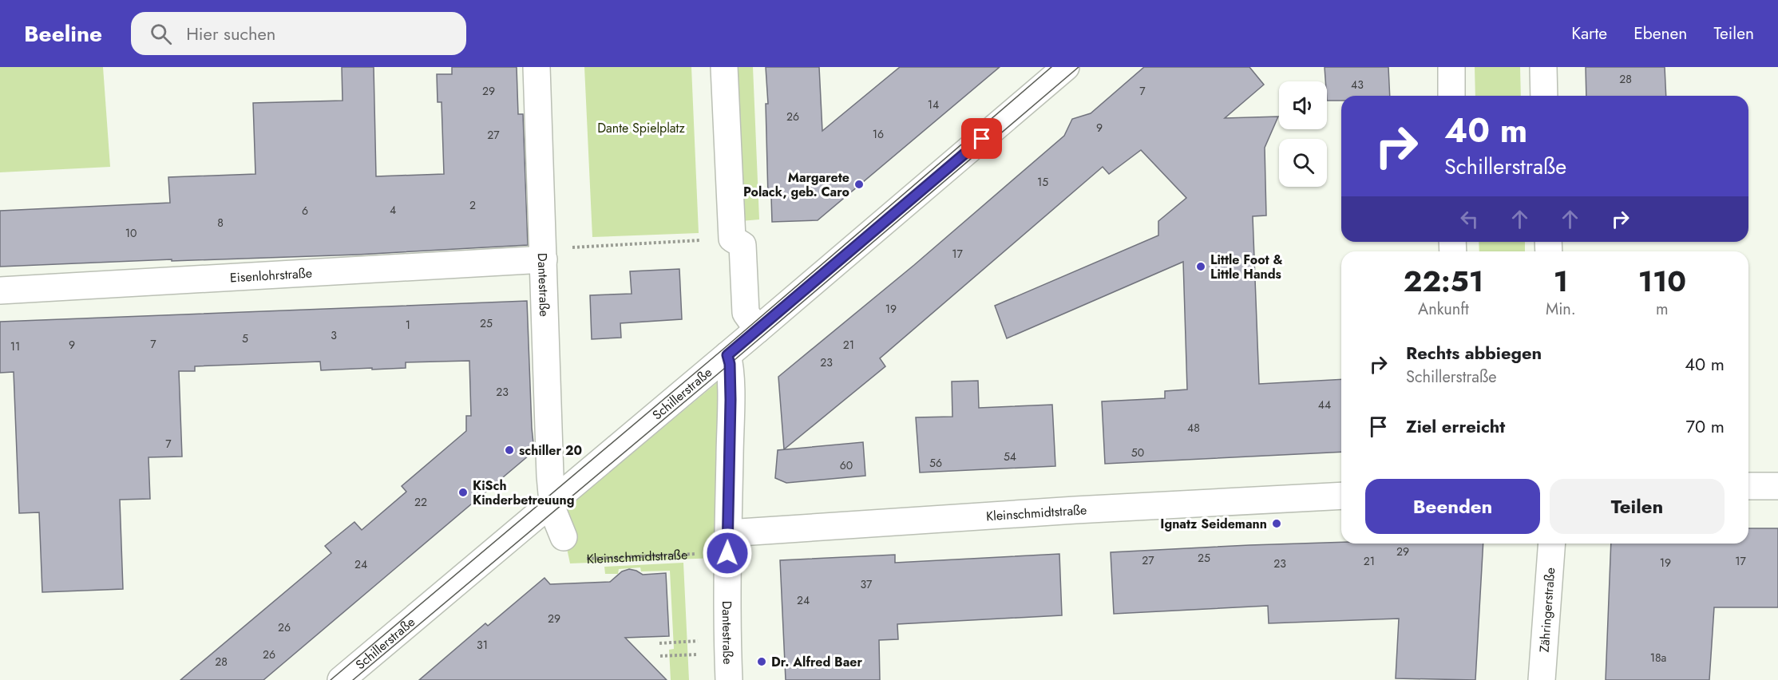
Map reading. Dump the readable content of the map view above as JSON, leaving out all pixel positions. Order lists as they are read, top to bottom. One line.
{"streets":{"street":["Eisenlohrstraße","Dantestraße","Schillerstraße","Kleinschmidtstraße","Zähringerstraße"]},"crossings":[["Eisenlohrstraße","Dantestraße"],["Dantestraße","Schillerstraße"],["Dantestraße","Kleinschmidtstraße"]],"parks":["Dante Spielplatz"],"places":["Margarete Polack, geb. Caro","Little Foot & Little Hands","schiller 20","KiSch Kinderbetreuung","Ignatz Seidemann","Dr. Alfred Baer"],"house_numbers":["28","43","29","7","14","26","9","16","27","15","2","4","6","8","10","17","19","25","1","3","5","7","9","21","11","23","23","44","48","7","50","54","56","60","22","29","25","27","21","17","19","23","24","37","24","29","26","31","26","18a","28"],"page":{"header":"Beeline","search":"Hier suchen","nav":["Karte","Ebenen","Teilen"],"turn":["40 m","Schillerstraße"],"eta":["22:51","Ankunft","1","Min.","110","m"],"list":[{"name":"Rechts abbiegen","note":"Schillerstraße","value":"40 m"},{"name":"Ziel erreicht","value":"70 m"}],"buttons":["Beenden","Teilen"]}}
